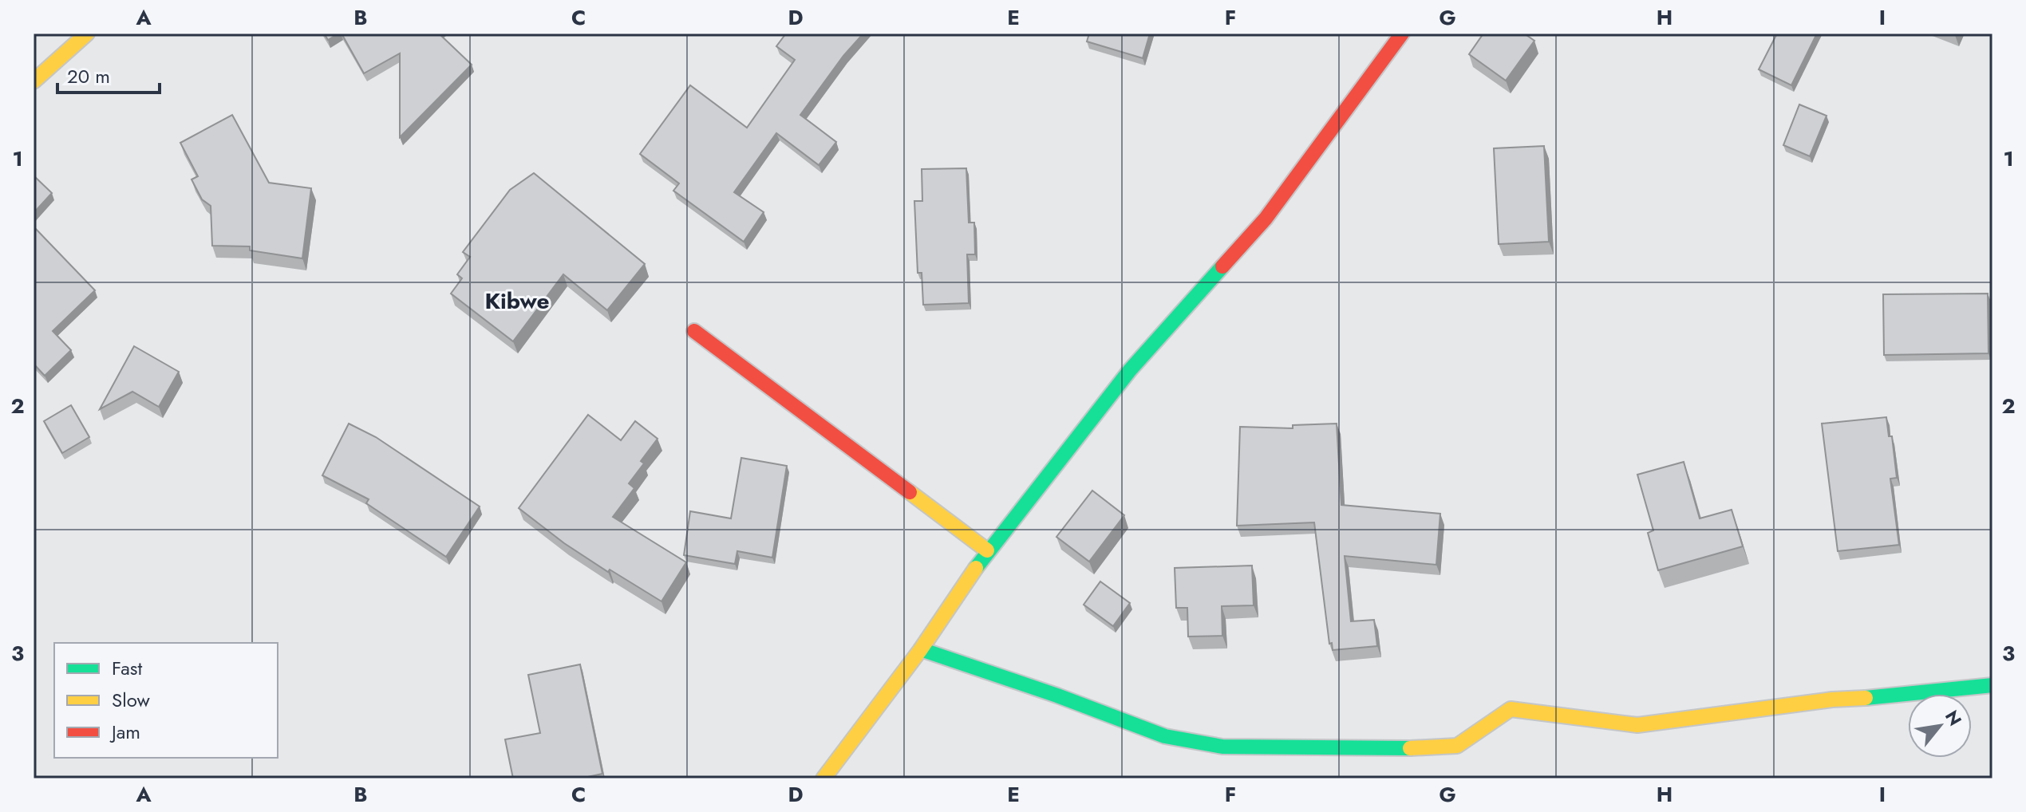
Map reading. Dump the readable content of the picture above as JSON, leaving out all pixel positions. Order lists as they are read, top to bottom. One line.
{"districts":["Kibwe"],"legend":["Fast","Slow","Jam"],"scale_bar":"20 m","north":"top right","grid":{"columns":["A","B","C","D","E","F","G","H","I"],"rows":["1","2","3"]}}
